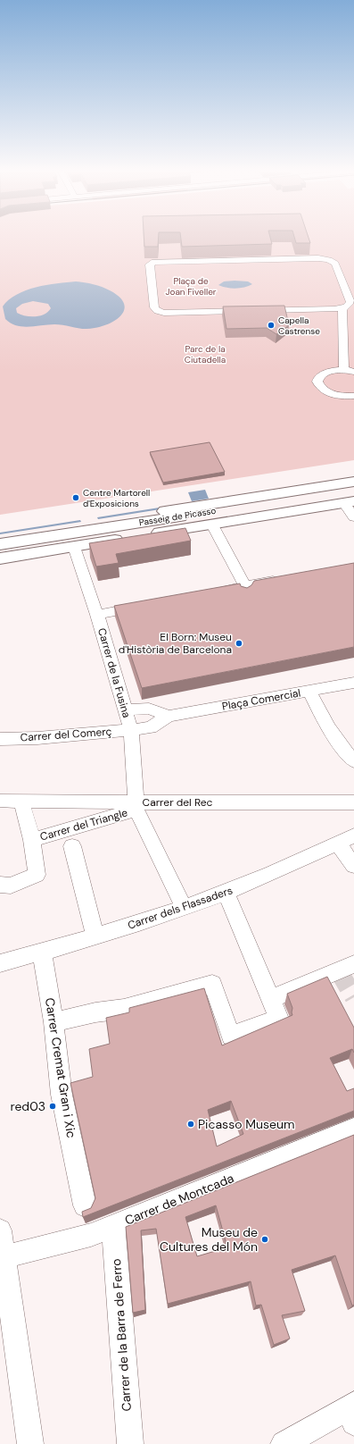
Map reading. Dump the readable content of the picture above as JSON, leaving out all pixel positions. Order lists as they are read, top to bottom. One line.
{"streets":{"street":["Passeig de Picasso","Carrer de la Fusina","Plaça Comercial","Carrer del Comerç","Carrer del Rec","Carrer del Triangle","Carrer dels Flassaders","Carrer Cremat Gran i Xic","Carrer de Montcada","Carrer de la Barra de Ferro"]},"crossings":[["Passeig de Picasso","Carrer de la Fusina"],["Carrer de la Fusina","Plaça Comercial"],["Carrer de la Fusina","Carrer del Comerç"],["Carrer de la Fusina","Carrer del Rec"],["Carrer de la Fusina","Carrer del Triangle"],["Plaça Comercial","Carrer del Comerç"],["Carrer del Rec","Carrer del Triangle"],["Carrer dels Flassaders","Carrer Cremat Gran i Xic"],["Carrer de Montcada","Carrer de la Barra de Ferro"]],"parks":["Plaça de Joan Fiveller","Parc de la Ciutadella"],"places":["Capella Castrense","Centre Martorell d'Exposicions","El Born: Museu d'Història de Barcelona","red03","Picasso Museum","Museu de Cultures del Món"]}
